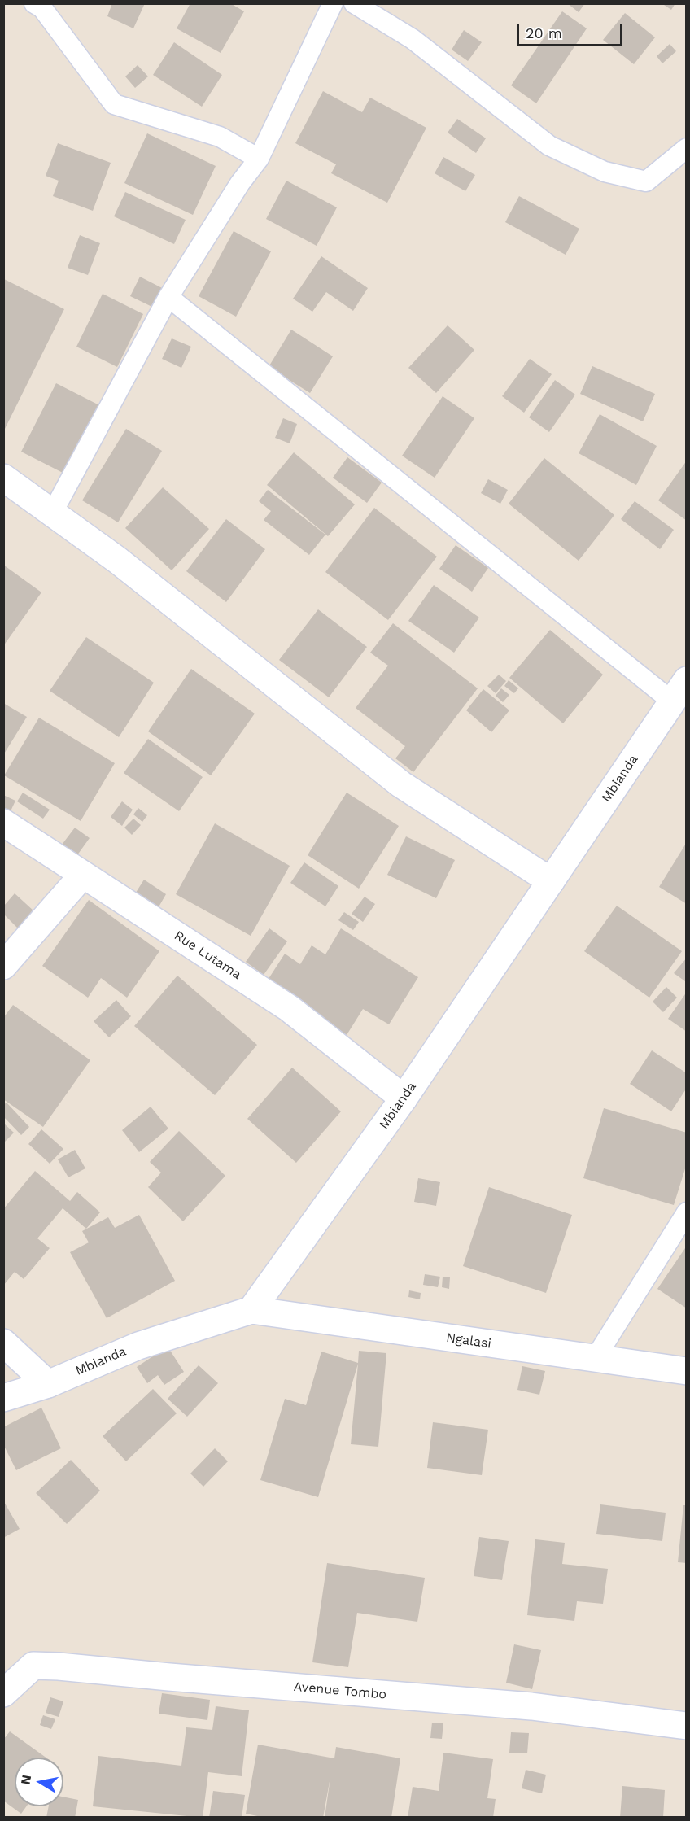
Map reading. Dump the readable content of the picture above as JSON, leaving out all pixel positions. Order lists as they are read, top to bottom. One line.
{"streets":{"street":["Mbianda","Rue Lutama","Ngalasi","Avenue Tombo"]},"crossings":[["Mbianda","Rue Lutama"],["Mbianda","Ngalasi"]],"scale_bar":"20 m","north":"left"}
